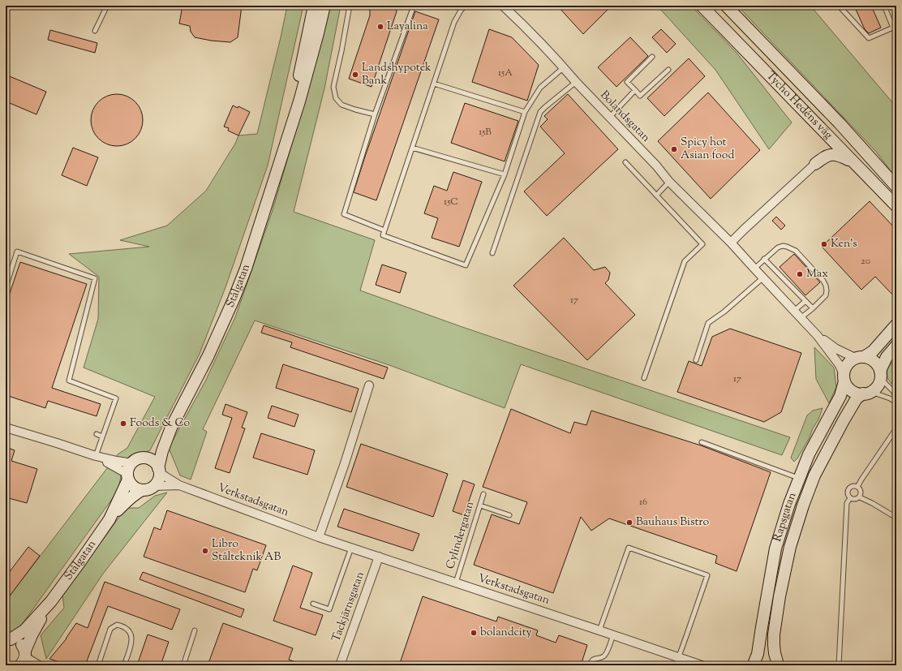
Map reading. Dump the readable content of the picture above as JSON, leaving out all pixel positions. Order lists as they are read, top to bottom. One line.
{"streets":{"main road":["Tycho Hedéns väg","Stålgatan","Rapsgatan"],"street":["Bolandsgatan","Verkstadsgatan","Tackjärnsgatan"],"lane":["Cylindergatan"]},"crossings":[["Bolandsgatan","Rapsgatan"],["Stålgatan","Verkstadsgatan"],["Verkstadsgatan","Cylindergatan"],["Verkstadsgatan","Tackjärnsgatan"]],"places":["Layalina","Landshypotek Bank","Spicy hot Asian food","Ken's","Max","Foods & Co","Bauhaus Bistro","Libro Stålteknik AB","bolandcity"],"house_numbers":["15A","15B","15C","20","17","17","16"]}
